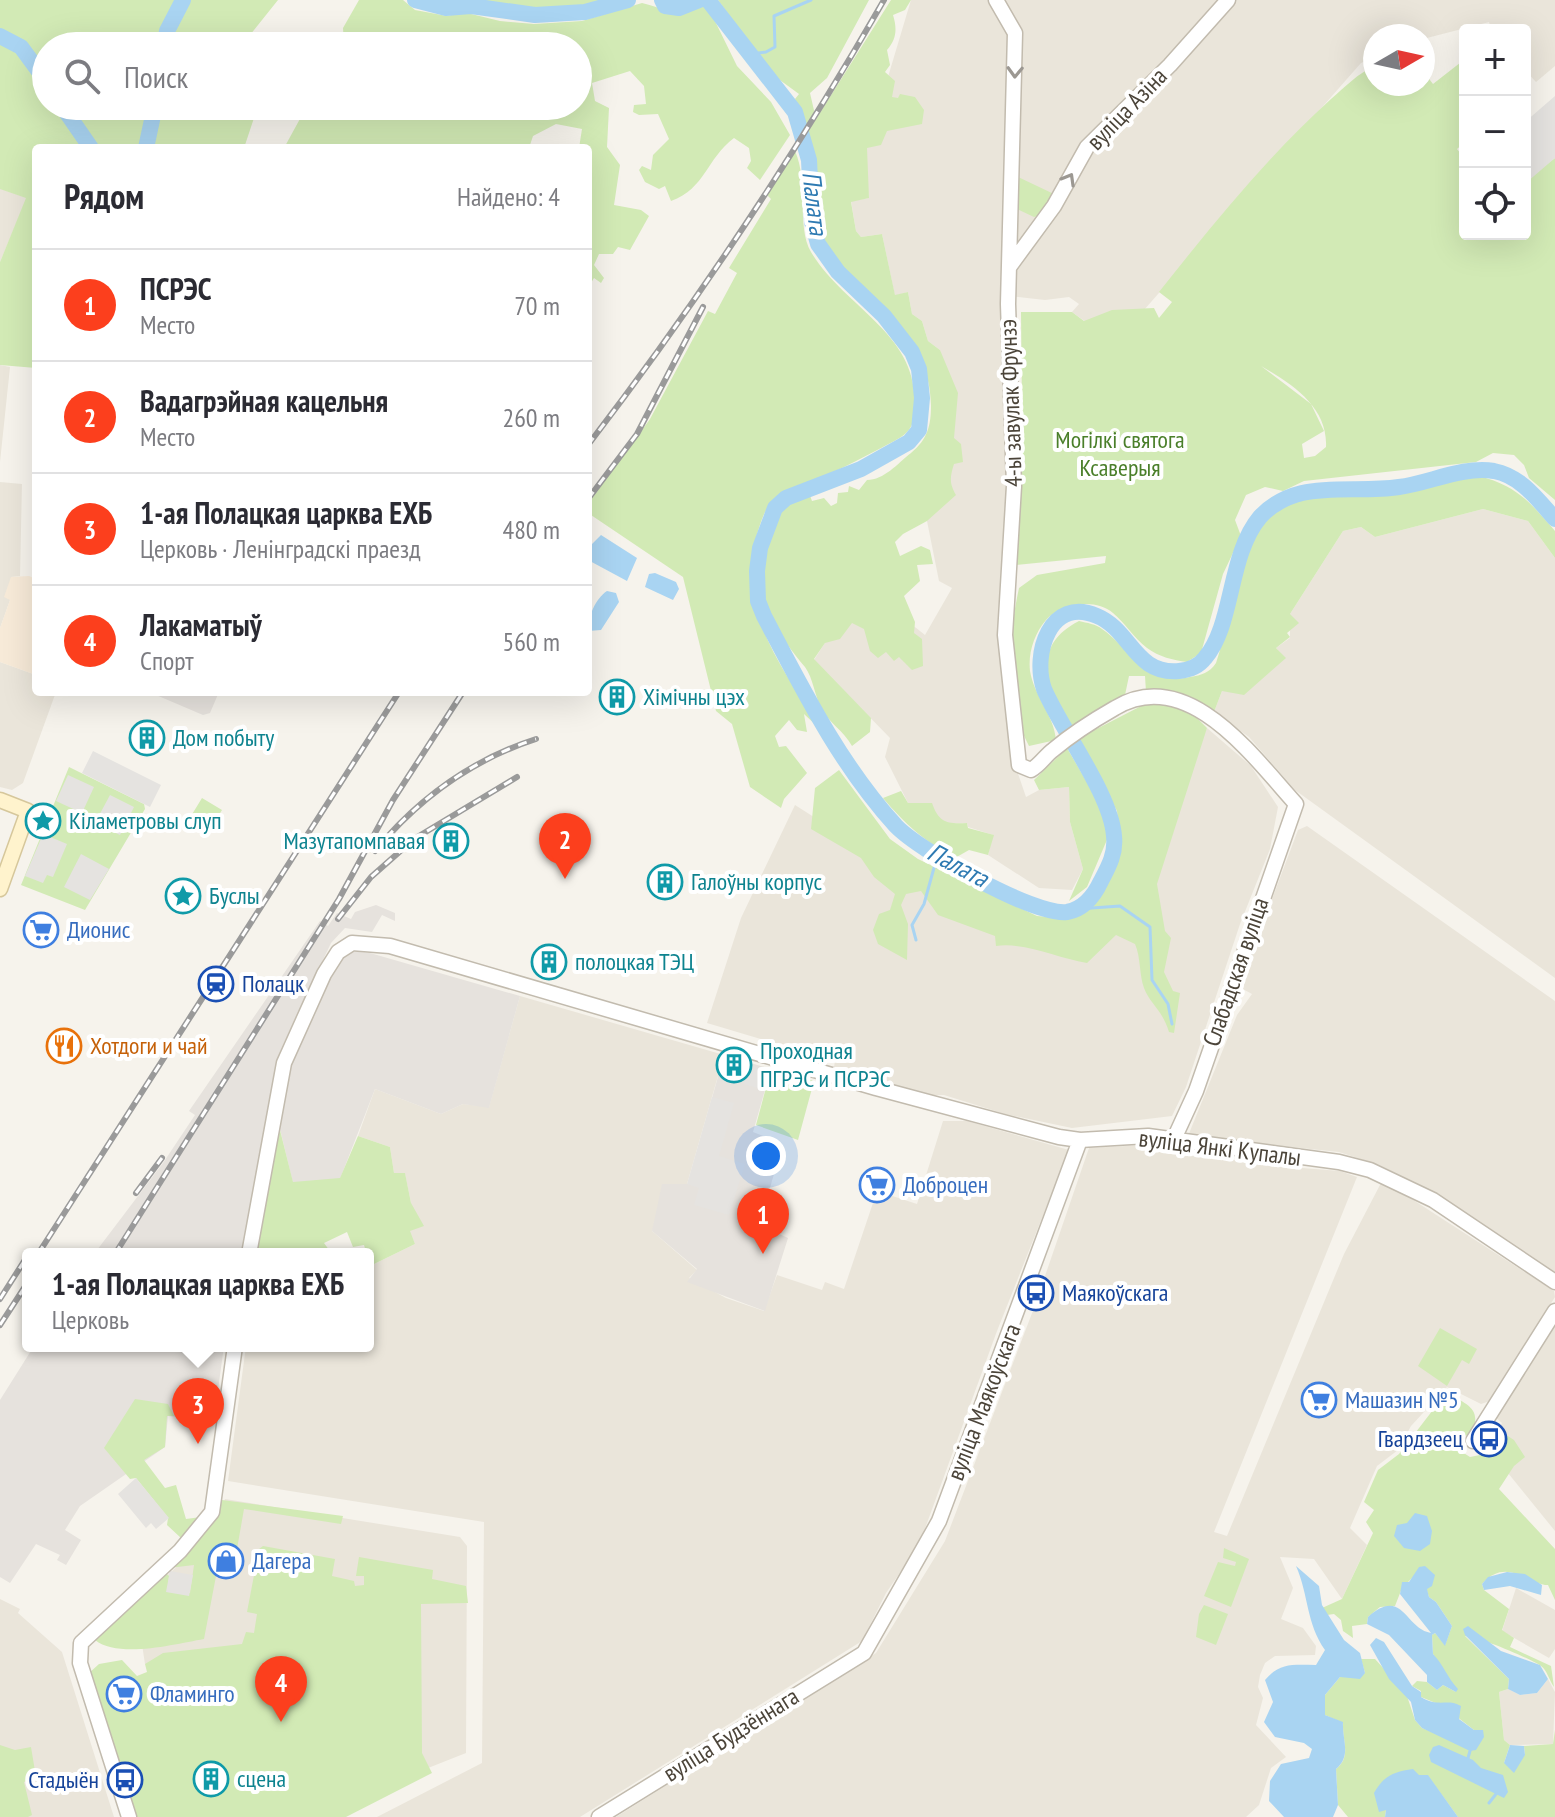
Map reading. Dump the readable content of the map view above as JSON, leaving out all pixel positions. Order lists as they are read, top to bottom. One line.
{"streets":{"street":["вуліца Азіна","4-ы завулак Фрунзэ","Слабадская вуліца","вуліца Янкі Купалы","вуліца Маякоўскага","вуліца Будзённага"]},"crossings":[["вуліца Азіна","4-ы завулак Фрунзэ"],["4-ы завулак Фрунзэ","Слабадская вуліца"],["Слабадская вуліца","вуліца Янкі Купалы"],["вуліца Янкі Купалы","вуліца Маякоўскага"],["вуліца Маякоўскага","вуліца Будзённага"]],"one_way":["вуліца Азіна"],"water":["Палата"],"parks":["Могілкі святога Ксаверыя"],"places":{"building":["Хімічны цэх","Дом побыту","Мазутапомпавая","Галоўны корпус","полоцкая ТЭЦ","Проходная ПГРЭС и ПСРЭС","сцена"],"place":["Кіламетровы слуп","Буслы"],"supermarket":["Дионис","Доброцен","Машазин №5","Фламинго"],"station":["Полацк"],"restaurant":["Хотдоги и чай"],"bus stop":["Маякоўскага","Гвардзеец","Стадыён"],"shop":["Дагера"]},"north":"right","page":{"map_buttons":["+","−"],"search":"Поиск","heading":["Рядом","Найдено: 4"],"list":[{"mark":"1","name":"ПСРЭС","note":"Место","value":"70 m"},{"mark":"2","name":"Вадагрэйная кацельня","note":"Место","value":"260 m"},{"mark":"3","name":"1-ая Полацкая царква ЕХБ","note":"Церковь · Ленінградскі праезд","value":"480 m"},{"mark":"4","name":"Лакаматыў","note":"Спорт","value":"560 m"}],"pins":["2","1","3","4"],"popup":["1-ая Полацкая царква ЕХБ","Церковь"]}}
